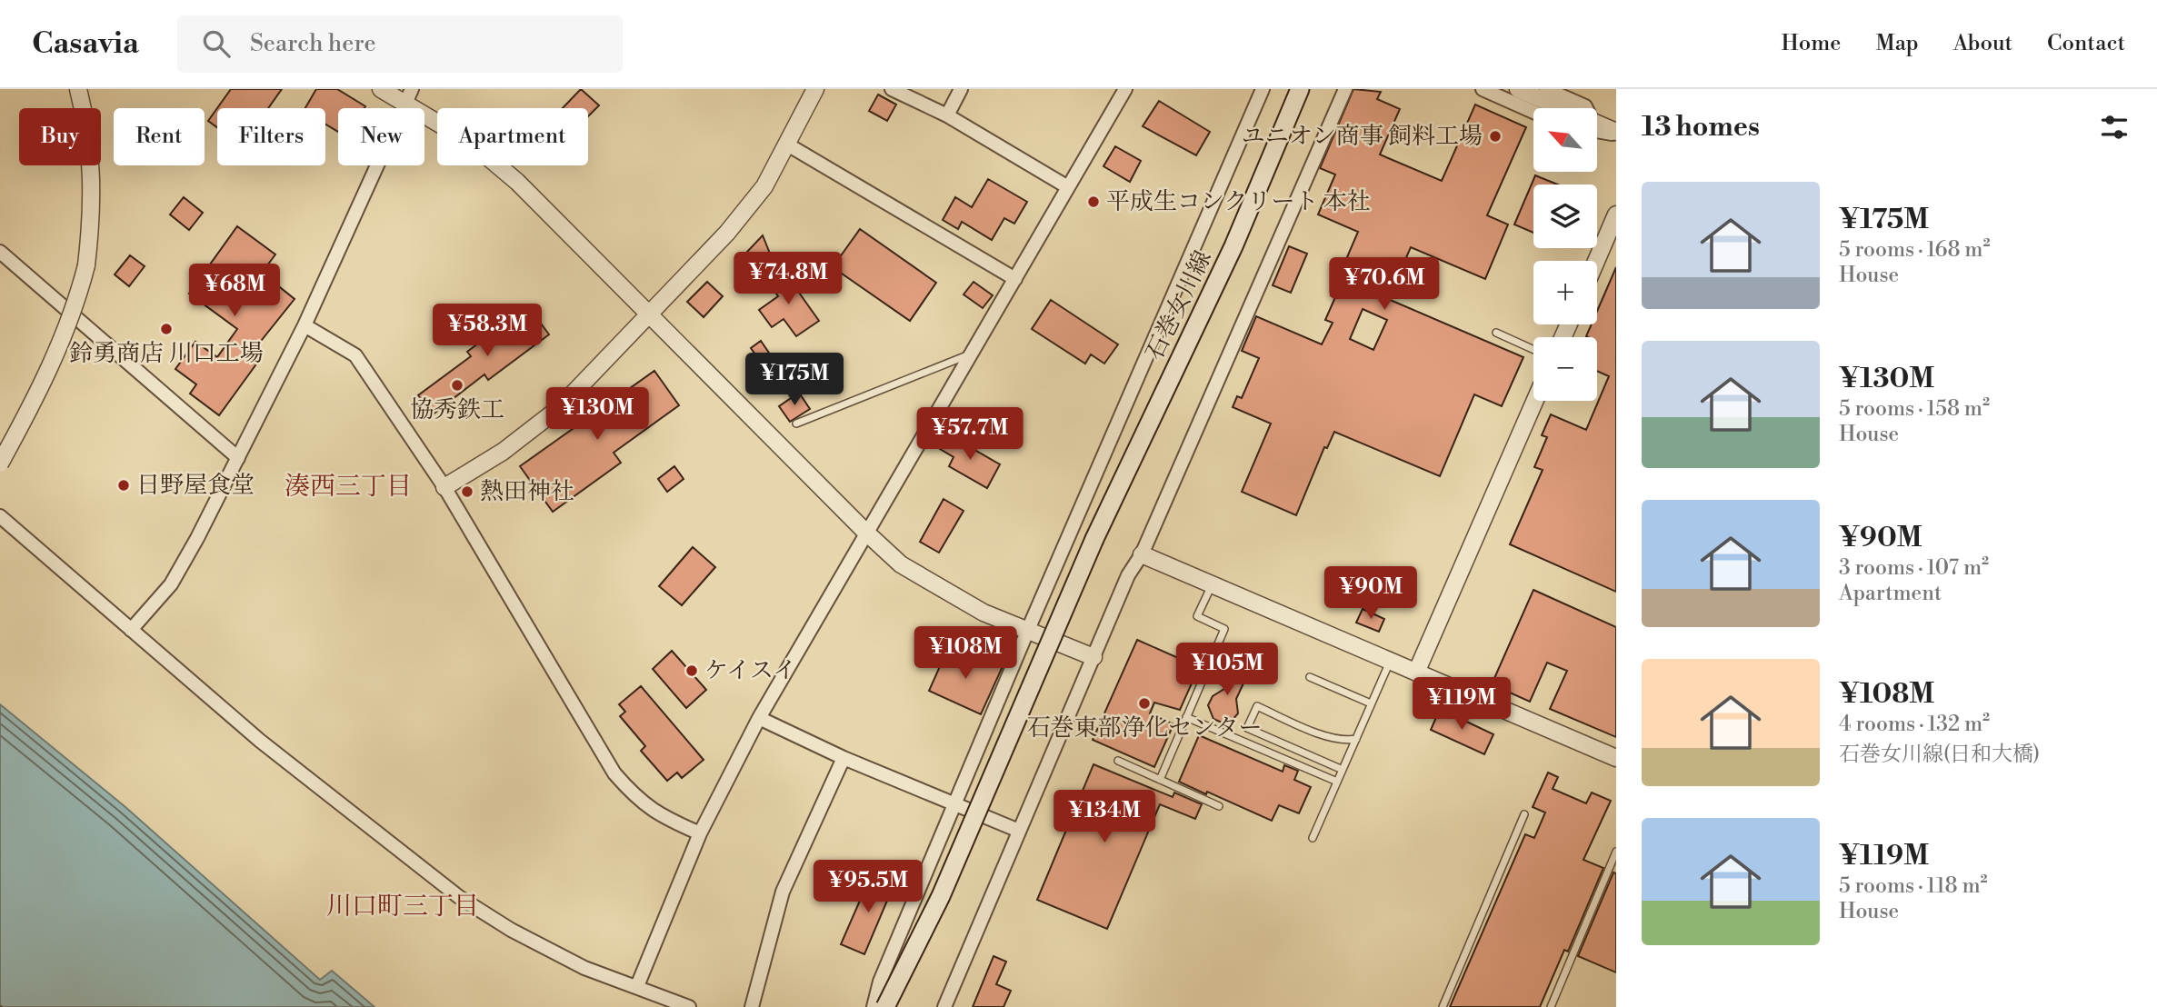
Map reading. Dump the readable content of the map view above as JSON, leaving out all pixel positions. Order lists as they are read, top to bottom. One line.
{"streets":{"main road":["石巻女川線"]},"districts":["湊西三丁目","川口町三丁目"],"places":["ユニオン商事 飼料工場","平成生コンクリート 本社","鈴勇商店 川口工場","協秀鉄工","日野屋食堂","熱田神社","ケイスイ","石巻東部浄化センター"],"north":"top left","page":{"header":"Casavia","search":"Search here","nav":["Home","Map","About","Contact"],"heading":"13 homes","map_buttons":["+","−"],"chip":["Buy","Rent","Filters","New","Apartment"],"list":[{"name":"¥175M","note":"5 rooms · 168 m² · House"},{"name":"¥130M","note":"5 rooms · 158 m² · House"},{"name":"¥90M","note":"3 rooms · 107 m² · Apartment"},{"name":"¥108M","note":"4 rooms · 132 m² · 石巻女川線(日和大橋)"},{"name":"¥119M","note":"5 rooms · 118 m² · House"}],"price":["¥74.8M","¥70.6M","¥68M","¥58.3M","¥175M","¥130M","¥57.7M","¥90M","¥108M","¥105M","¥119M","¥134M","¥95.5M"]}}
